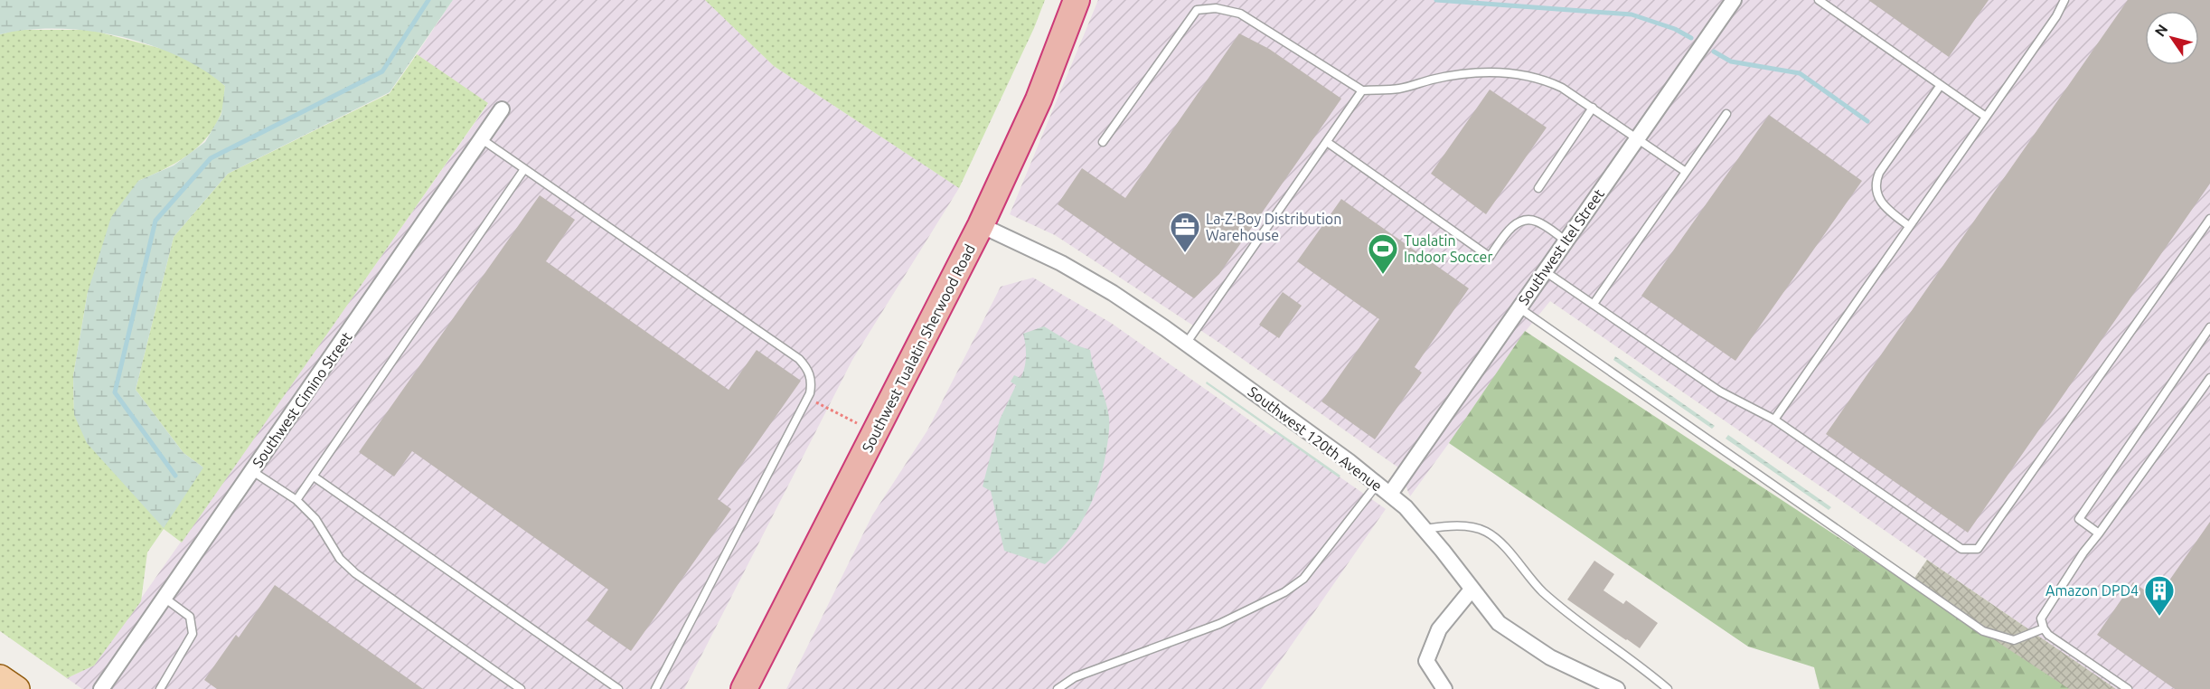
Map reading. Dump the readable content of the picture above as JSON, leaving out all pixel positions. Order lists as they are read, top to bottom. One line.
{"streets":{"highway":["Southwest Tualatin Sherwood Road"],"street":["Southwest Itel Street","Southwest Cimino Street","Southwest 120th Avenue"]},"crossings":[["Southwest Itel Street","Southwest 120th Avenue"],["Southwest Tualatin Sherwood Road","Southwest 120th Avenue"]],"places":{"office":["La-Z-Boy Distribution Warehouse"],"sports":["Tualatin Indoor Soccer"],"building":["Amazon DPD4"]},"north":"top left"}
